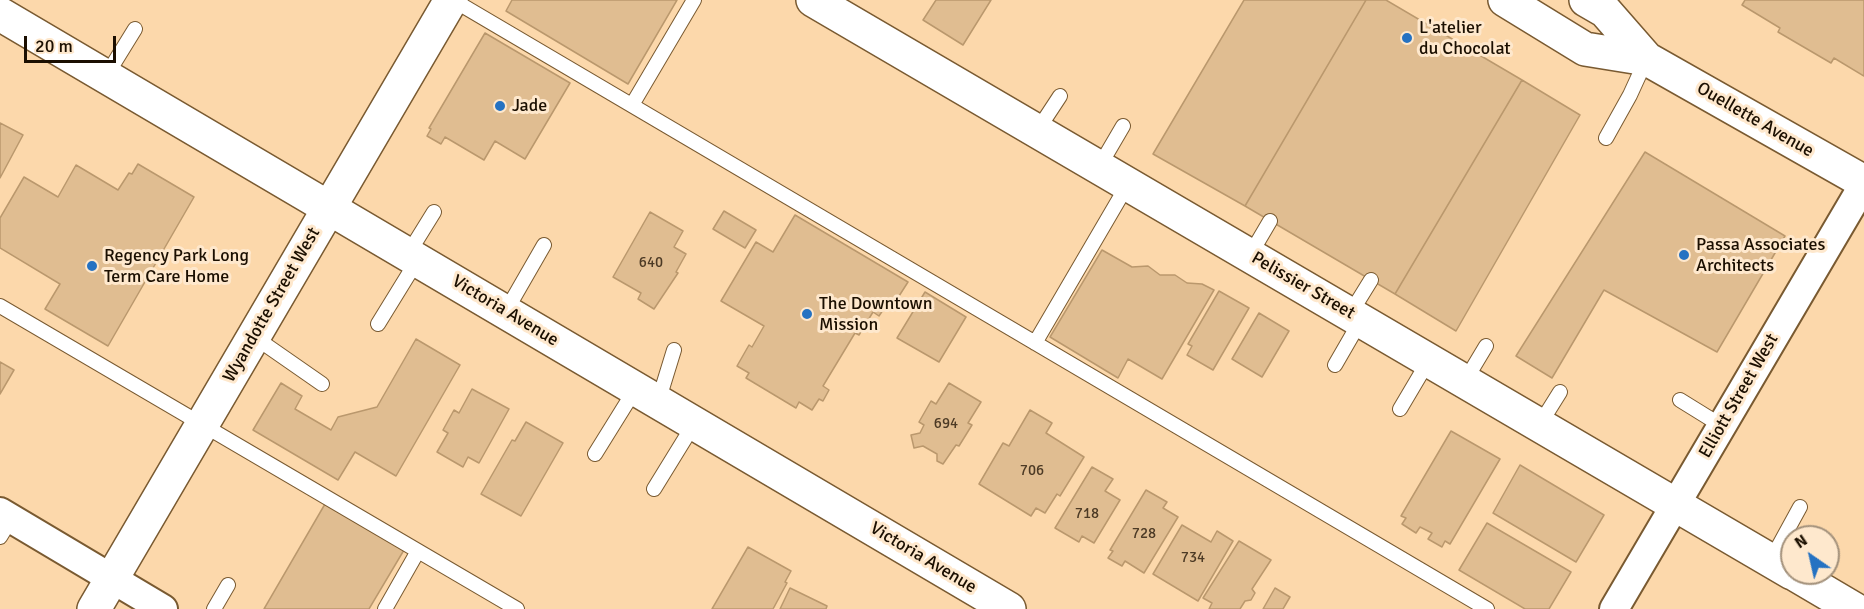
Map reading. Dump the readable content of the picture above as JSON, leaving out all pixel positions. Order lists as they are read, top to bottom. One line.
{"streets":{"street":["Ouellette Avenue","Pelissier Street","Wyandotte Street West","Victoria Avenue","Elliott Street West"]},"crossings":[["Ouellette Avenue","Elliott Street West"],["Pelissier Street","Elliott Street West"],["Wyandotte Street West","Victoria Avenue"]],"places":["L'atelier du Chocolat","Jade","Passa Associates Architects","Regency Park Long Term Care Home","The Downtown Mission"],"house_numbers":["640","694","706","718","728","734"],"scale_bar":"20 m","north":"top left"}
